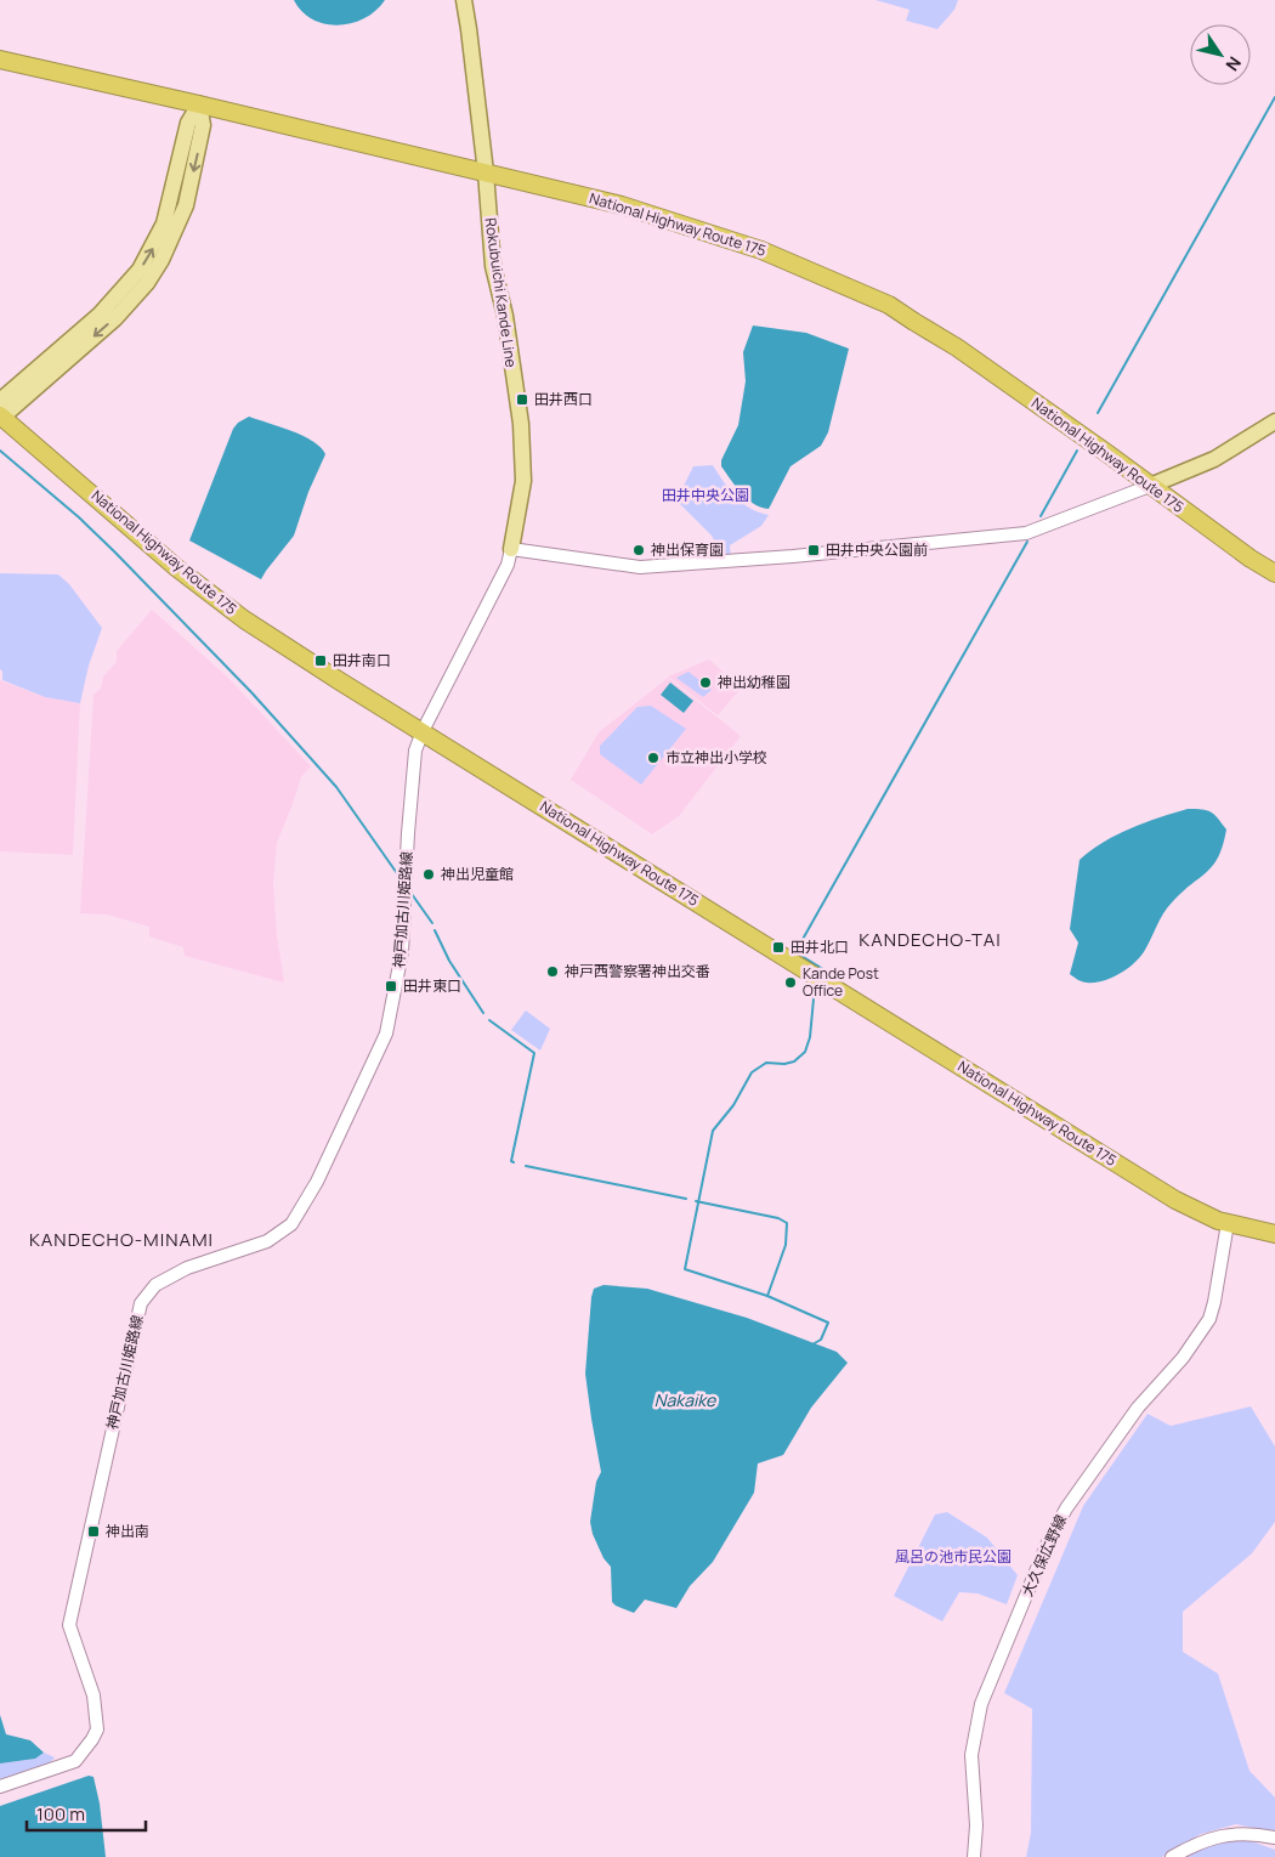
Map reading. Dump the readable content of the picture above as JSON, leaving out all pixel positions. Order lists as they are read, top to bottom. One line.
{"streets":{"highway":["National Highway Route 175"],"main road":["Rokubuichi Kande Line"],"street":["神戸加古川姫路線","大久保広野線"]},"crossings":[["National Highway Route 175","Rokubuichi Kande Line"],["National Highway Route 175","神戸加古川姫路線"],["National Highway Route 175","大久保広野線"],["Rokubuichi Kande Line","神戸加古川姫路線"]],"districts":["KANDECHO-TAI","KANDECHO-MINAMI"],"water":["Nakaike"],"parks":["田井中央公園","風呂の池市民公園"],"places":{"transit":["田井西口","田井中央公園前","田井南口","田井北口","田井東口","神出南"],"other":["神出保育園","神出幼稚園","市立神出小学校","神出児童館","神戸西警察署神出交番","Kande Post Office"]},"scale_bar":"100 m","north":"bottom right"}
